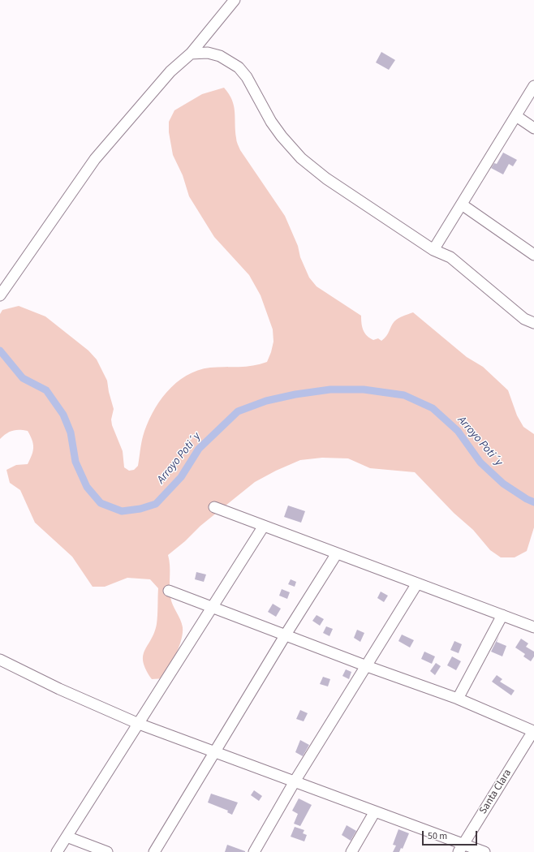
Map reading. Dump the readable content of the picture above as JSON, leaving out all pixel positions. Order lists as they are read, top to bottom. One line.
{"streets":{"street":["Santa Clara"]},"water":["Arroyo Poti´y"],"scale_bar":"50 m"}
